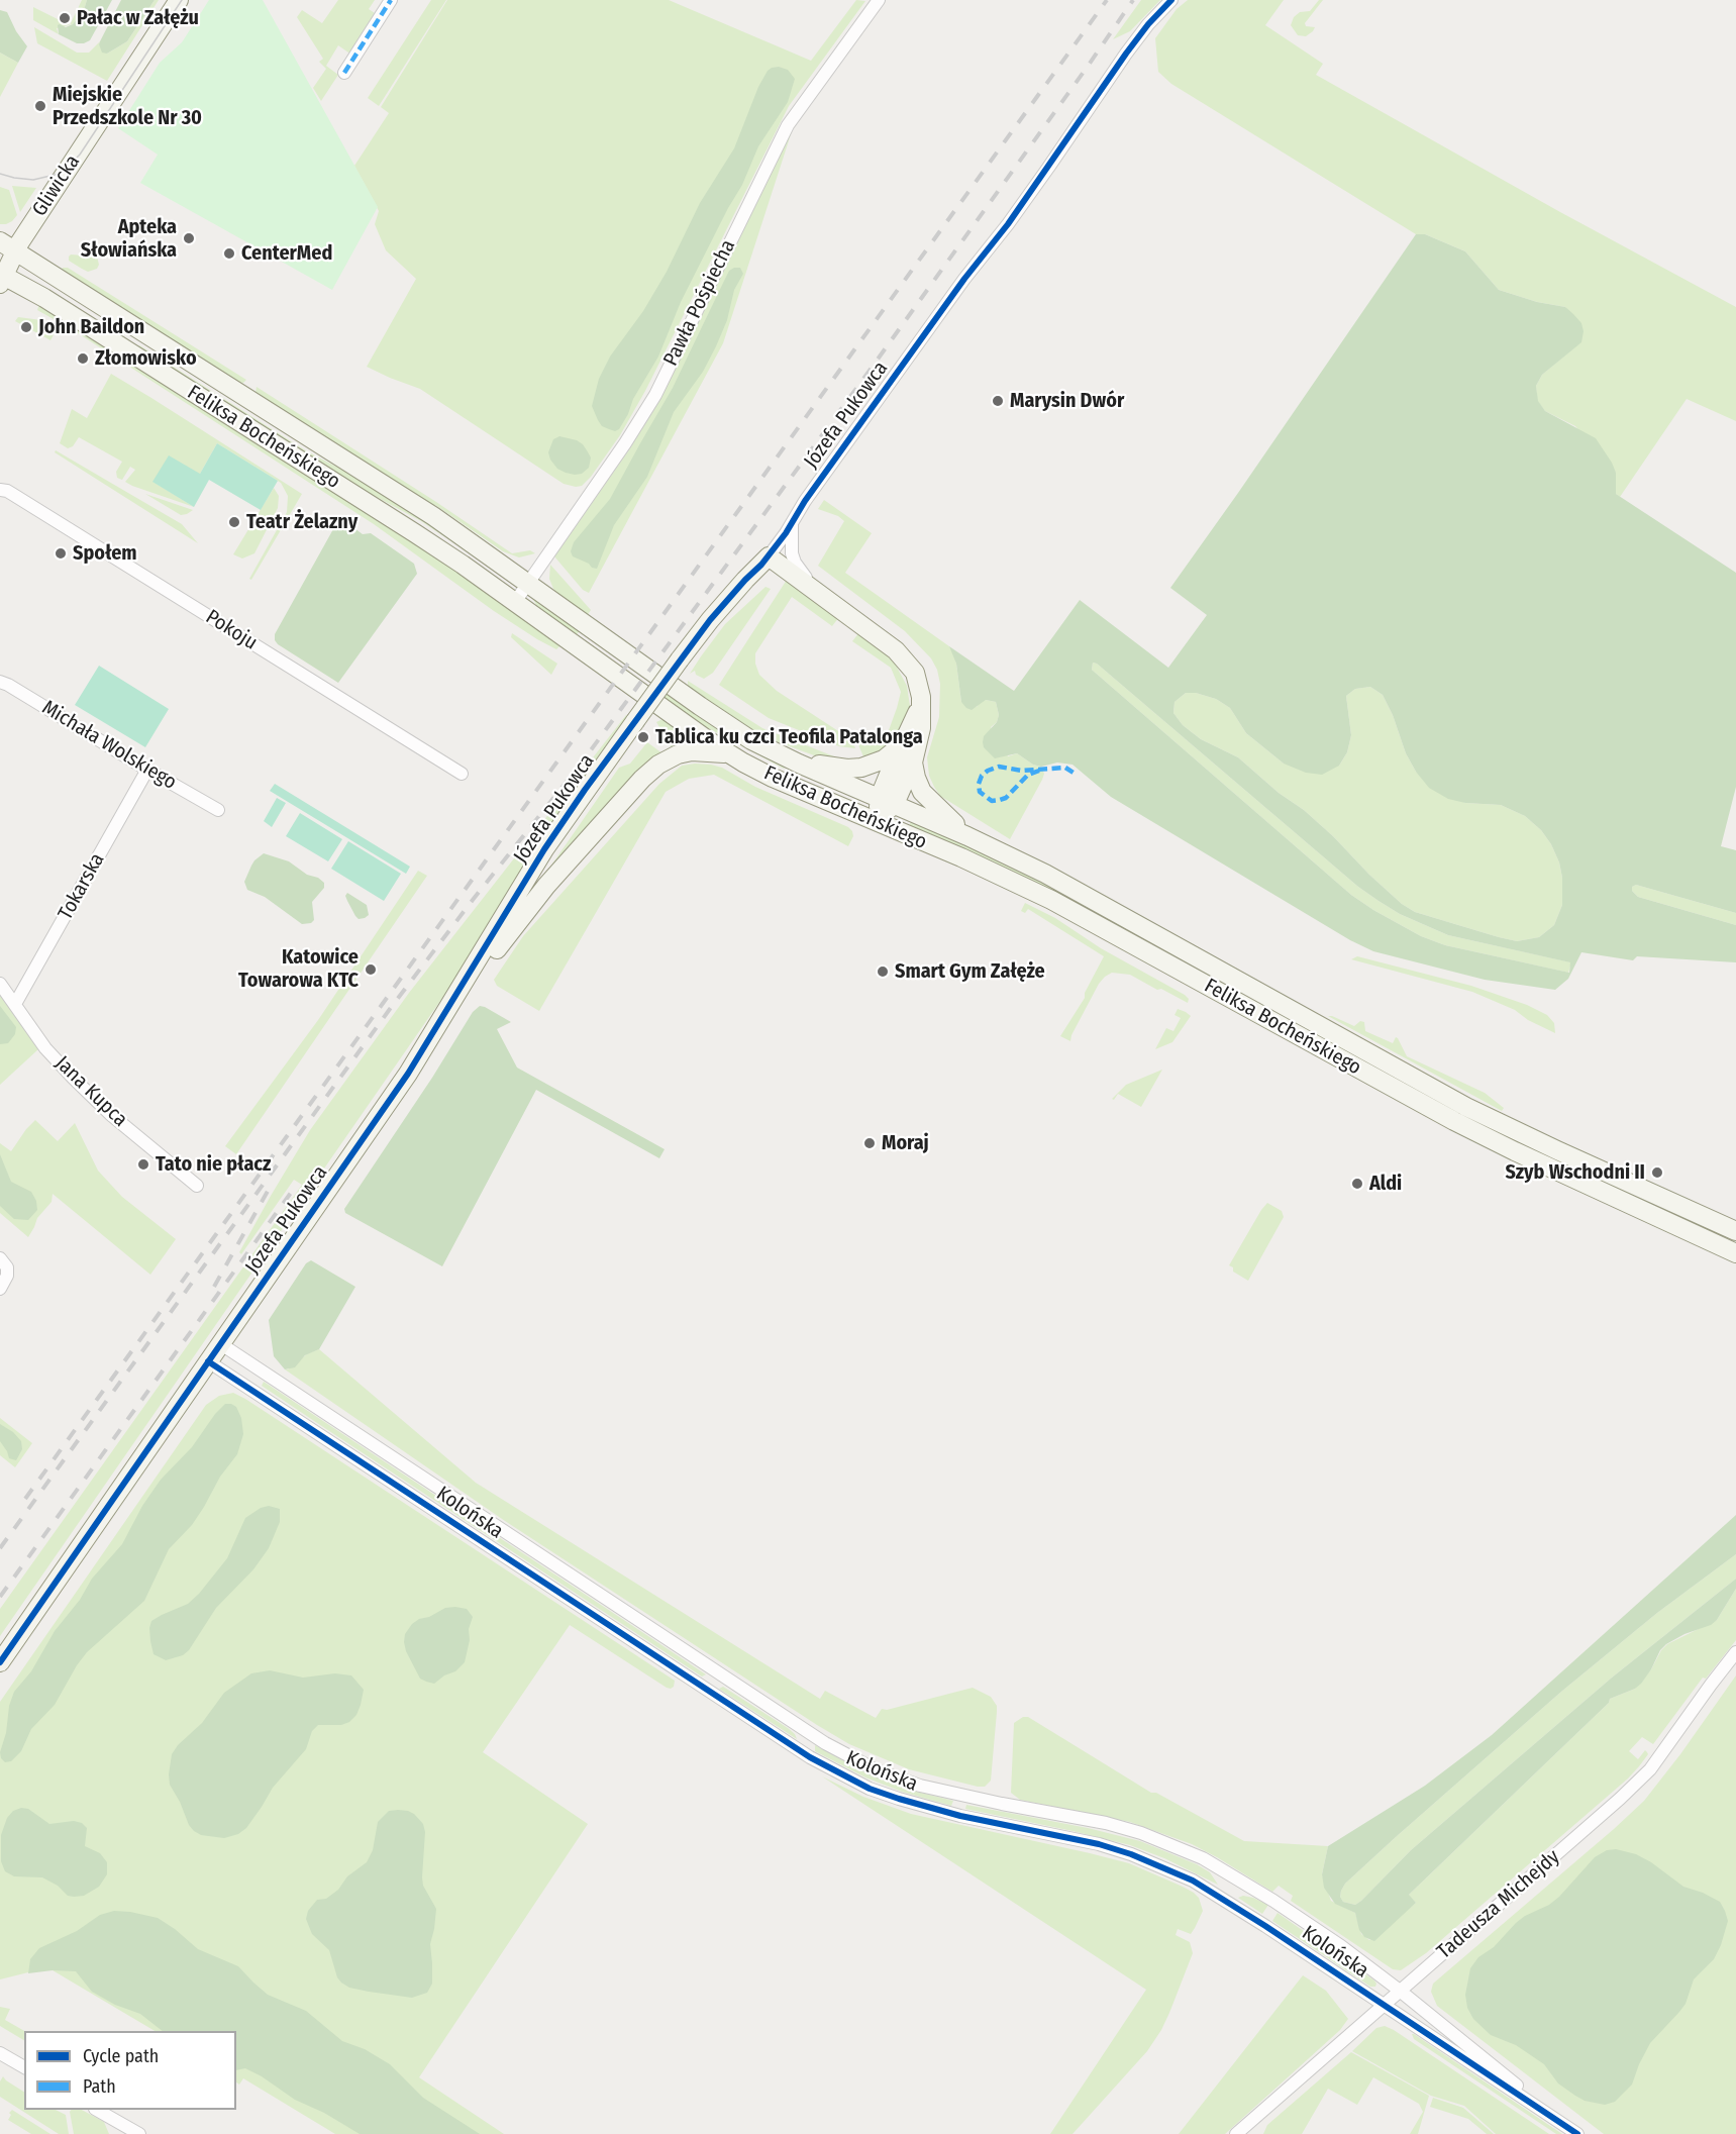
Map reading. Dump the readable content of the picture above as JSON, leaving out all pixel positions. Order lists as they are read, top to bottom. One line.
{"streets":{"main road":["Gliwicka","Józefa Pukowca","Feliksa Bocheńskiego"],"street":["Pawła Pośpiecha","Pokoju","Michała Wolskiego","Tokarska","Jana Kupca","Kolońska","Tadeusza Michejdy"]},"crossings":[["Gliwicka","Feliksa Bocheńskiego"],["Pawła Pośpiecha","Feliksa Bocheńskiego"],["Józefa Pukowca","Kolońska"],["Michała Wolskiego","Tokarska"],["Tokarska","Jana Kupca"],["Kolońska","Tadeusza Michejdy"]],"places":["Pałac w Załężu","Miejskie Przedszkole Nr 30","Apteka Słowiańska","CenterMed","John Baildon","Złomowisko","Marysin Dwór","Teatr Żelazny","Społem","Tablica ku czci Teofila Patalonga","Katowice Towarowa KTC","Smart Gym Załęże","Moraj","Tato nie płacz","Szyb Wschodni II","Aldi"],"legend":["Cycle path","Path"]}
